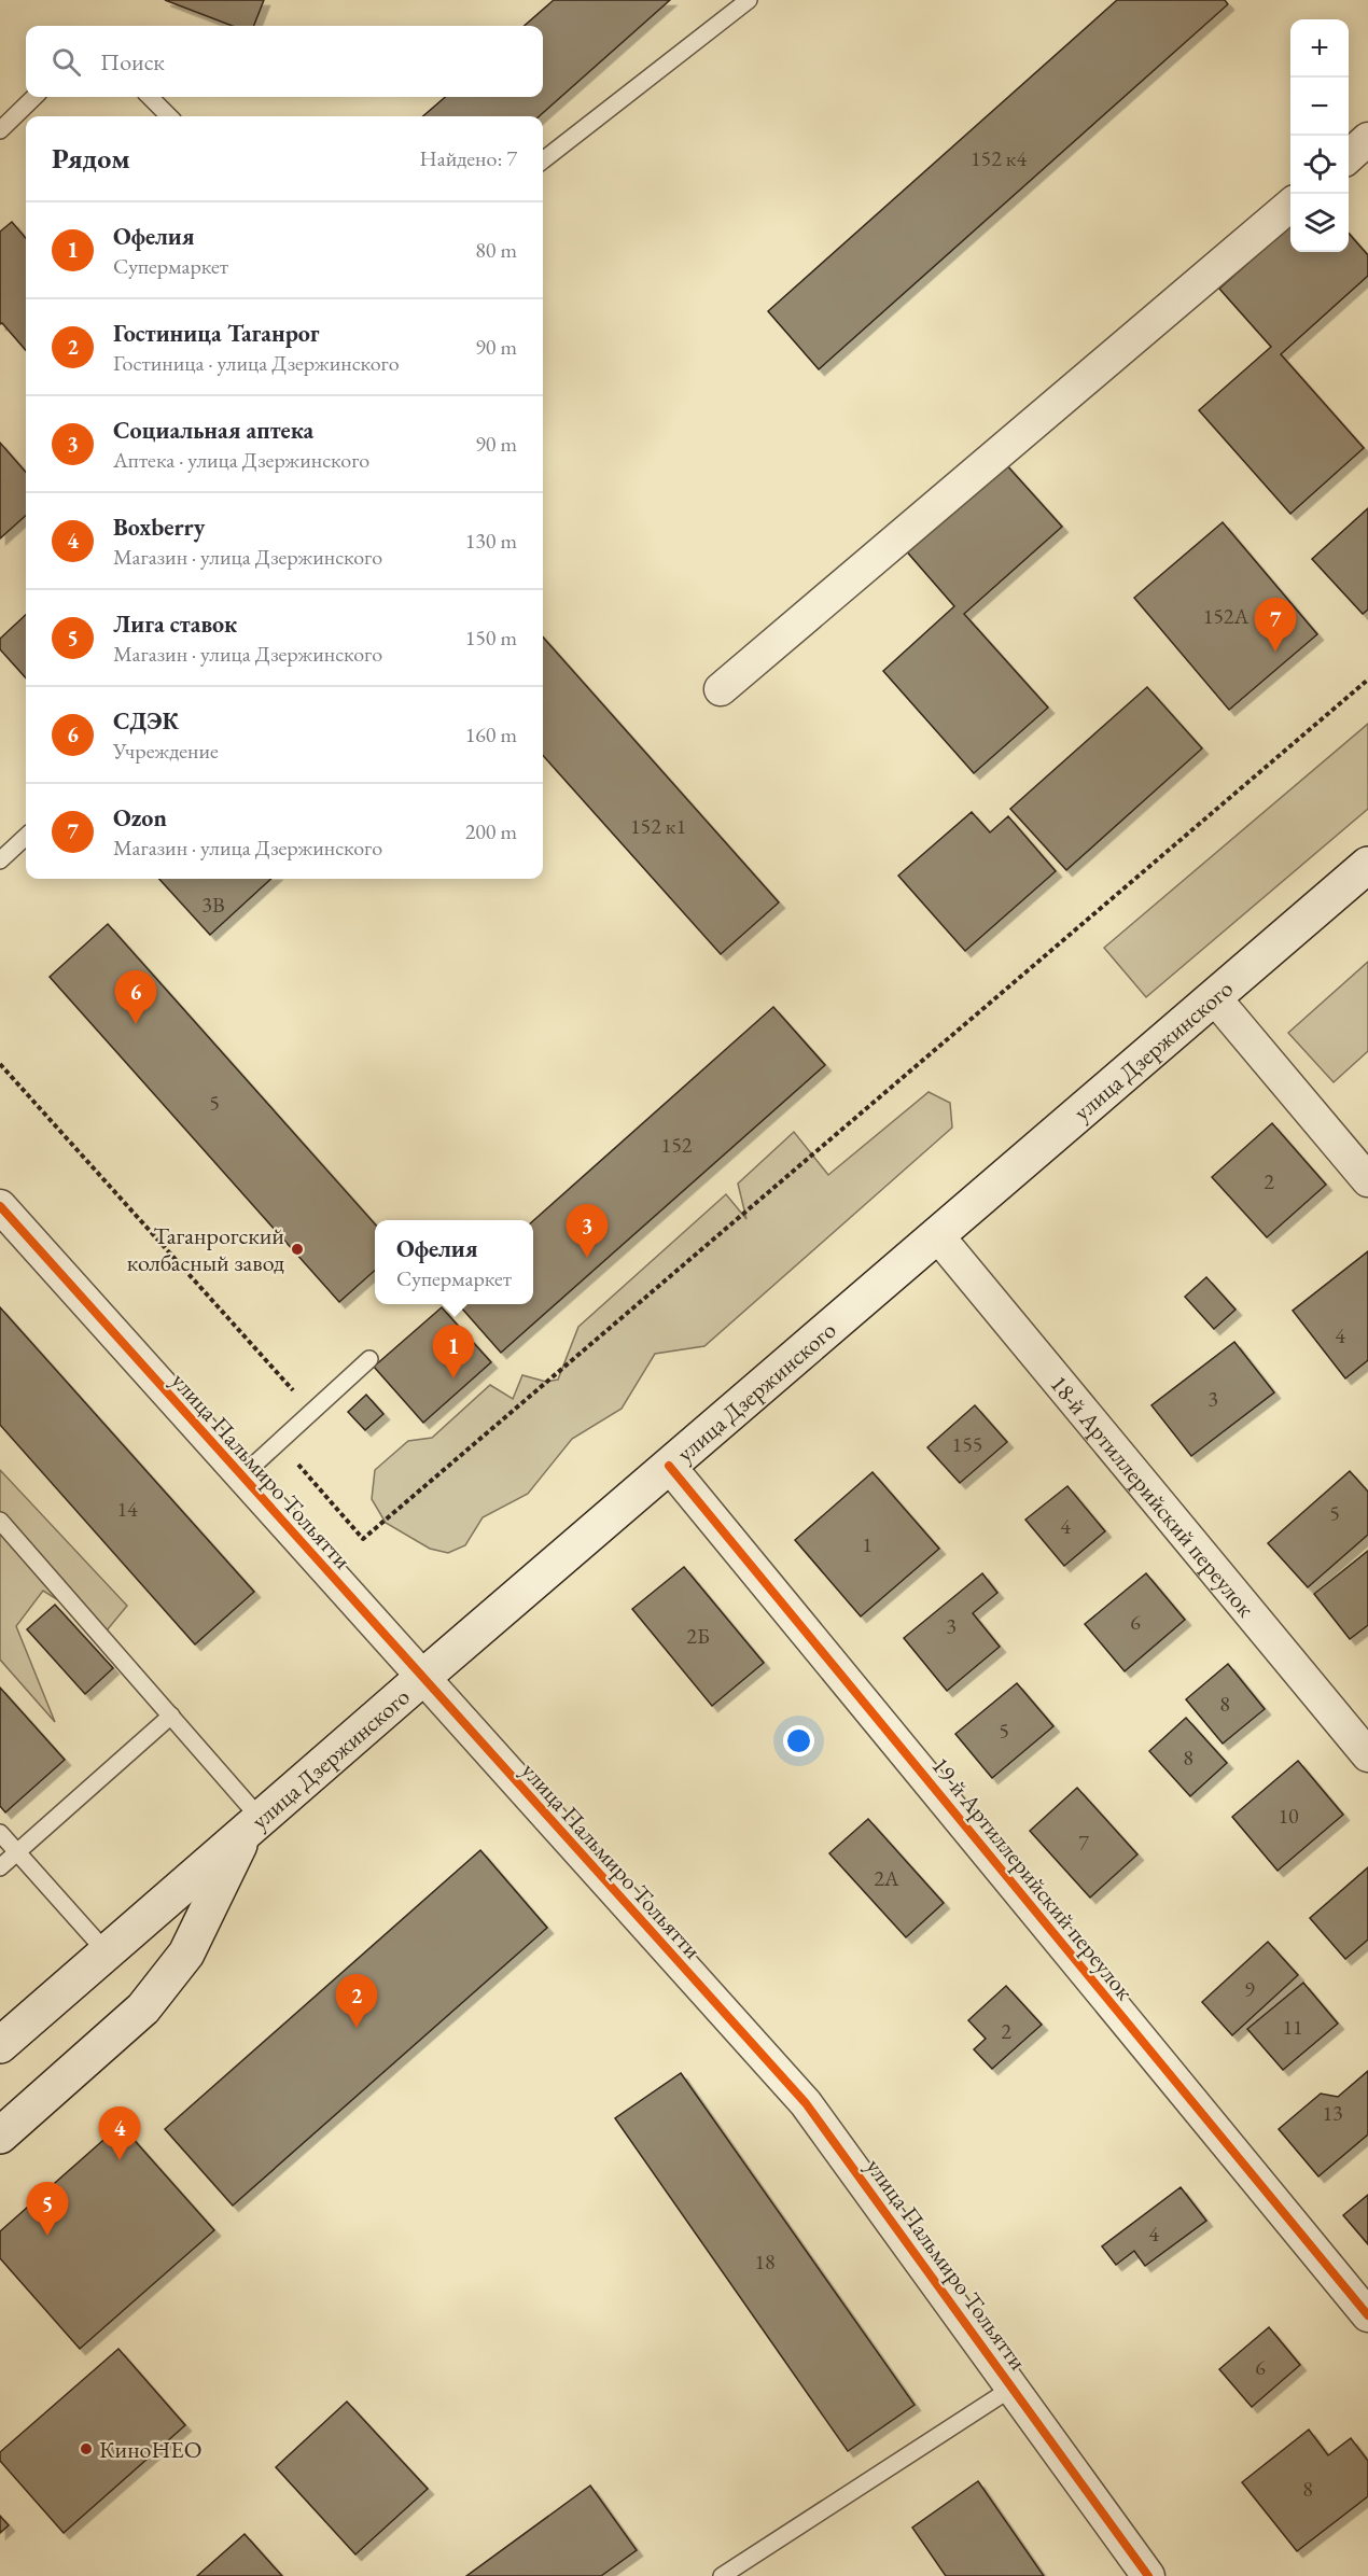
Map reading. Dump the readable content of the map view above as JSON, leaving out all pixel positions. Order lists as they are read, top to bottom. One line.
{"streets":{"main road":["улица Дзержинского"],"street":["улица Пальмиро Тольятти","18-й Артиллерийский переулок","19-й Артиллерийский переулок"]},"crossings":[["улица Дзержинского","улица Пальмиро Тольятти"],["улица Дзержинского","18-й Артиллерийский переулок"],["улица Дзержинского","19-й Артиллерийский переулок"]],"places":["Таганрогский колбасный завод","КиноНЕО"],"house_numbers":["152 к4","152А","152 к1","3В","5","152","2","4","3","155","14","5","4","1","6","3","2Б","8","5","8","10","7","2А","9","11","2","13","4","18","6","8"],"page":{"map_buttons":["+","−"],"search":"Поиск","heading":["Рядом","Найдено: 7"],"list":[{"mark":"1","name":"Офелия","note":"Супермаркет","value":"80 m"},{"mark":"2","name":"Гостиница Таганрог","note":"Гостиница · улица Дзержинского","value":"90 m"},{"mark":"3","name":"Социальная аптека","note":"Аптека · улица Дзержинского","value":"90 m"},{"mark":"4","name":"Boxberry","note":"Магазин · улица Дзержинского","value":"130 m"},{"mark":"5","name":"Лига ставок","note":"Магазин · улица Дзержинского","value":"150 m"},{"mark":"6","name":"СДЭК","note":"Учреждение","value":"160 m"},{"mark":"7","name":"Ozon","note":"Магазин · улица Дзержинского","value":"200 m"}],"pins":["7","6","3","1","2","4","5"],"popup":["Офелия","Супермаркет"]}}
